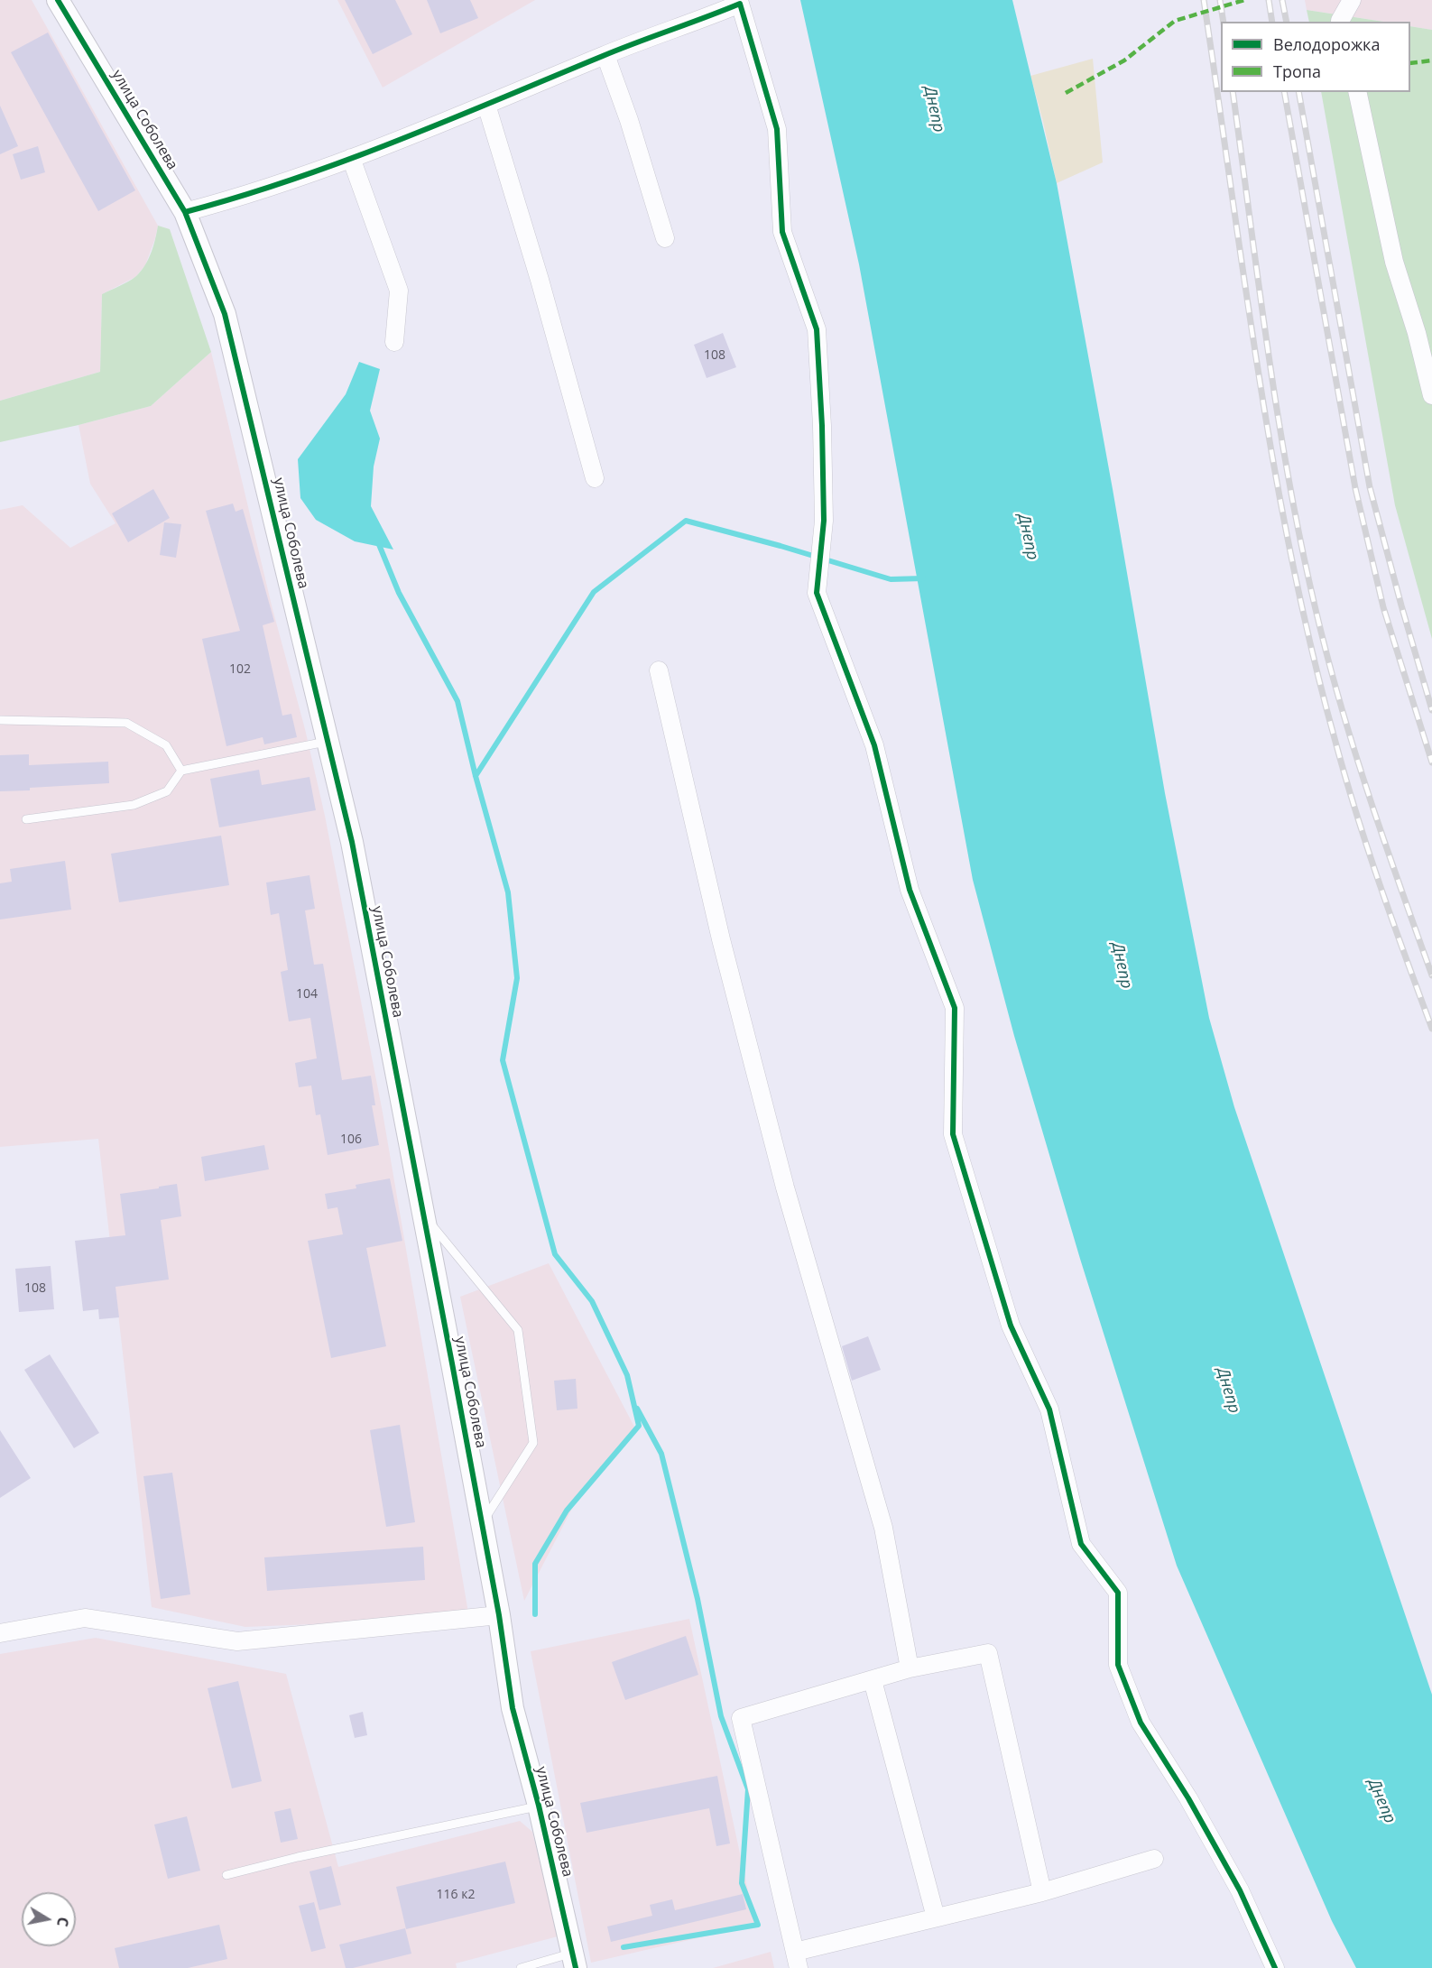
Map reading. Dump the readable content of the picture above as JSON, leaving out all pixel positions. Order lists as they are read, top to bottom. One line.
{"streets":{"street":["улица Соболева"]},"water":["Днепр"],"house_numbers":["108","102","104","106","108","116 к2"],"legend":["Велодорожка","Тропа"],"north":"right"}
